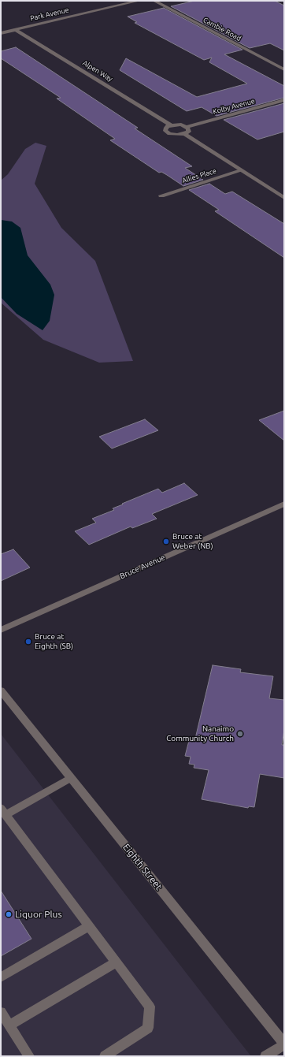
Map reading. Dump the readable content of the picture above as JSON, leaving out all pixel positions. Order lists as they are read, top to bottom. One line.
{"streets":{"street":["Park Avenue","Cambie Road","Alpen Way","Kolby Avenue","Allies Place","Bruce Avenue","Eighth Street"]},"crossings":[["Park Avenue","Alpen Way"]],"places":["Bruce at Weber (NB)","Bruce at Eighth (SB)","Nanaimo Community Church","Liquor Plus"]}
